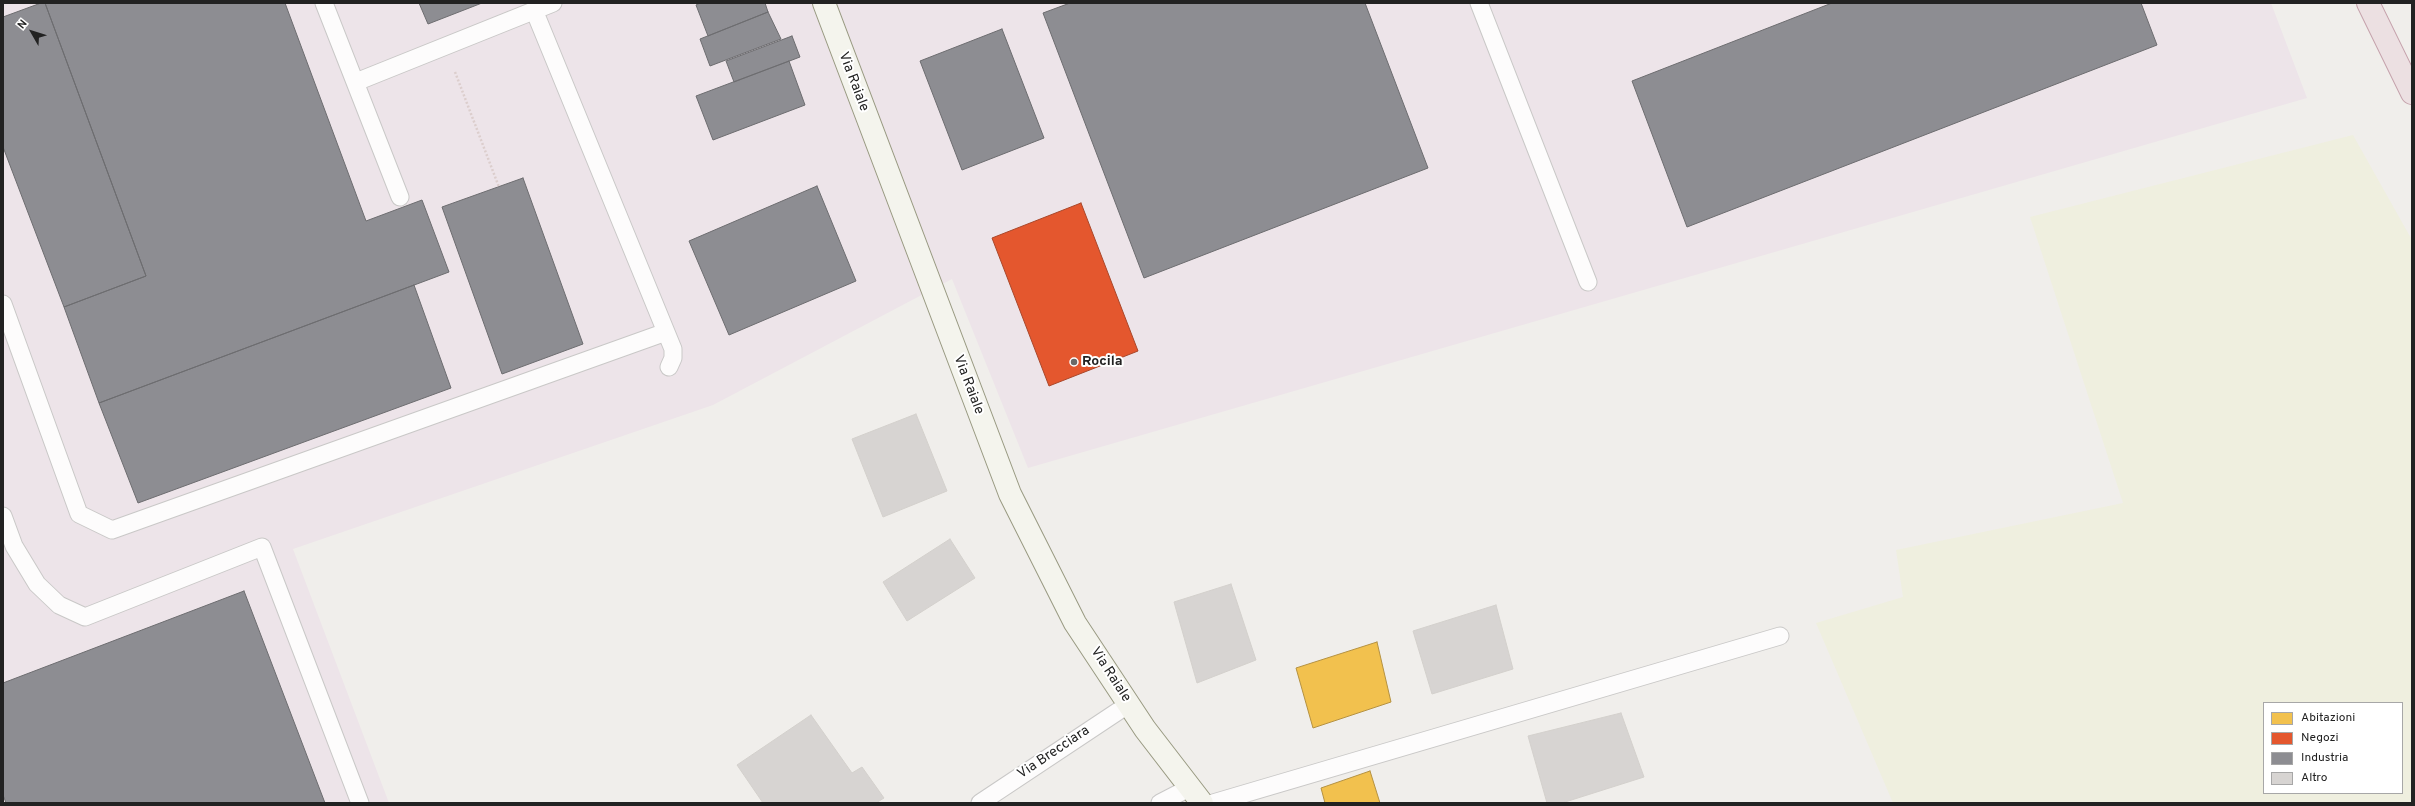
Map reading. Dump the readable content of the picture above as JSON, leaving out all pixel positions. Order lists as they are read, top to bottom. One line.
{"streets":{"street":["Via Raiale"],"lane":["Via Brecciara"]},"crossings":[["Via Raiale","Via Brecciara"]],"places":["Rocila"],"legend":["Abitazioni","Negozi","Industria","Altro"],"north":"top left"}
